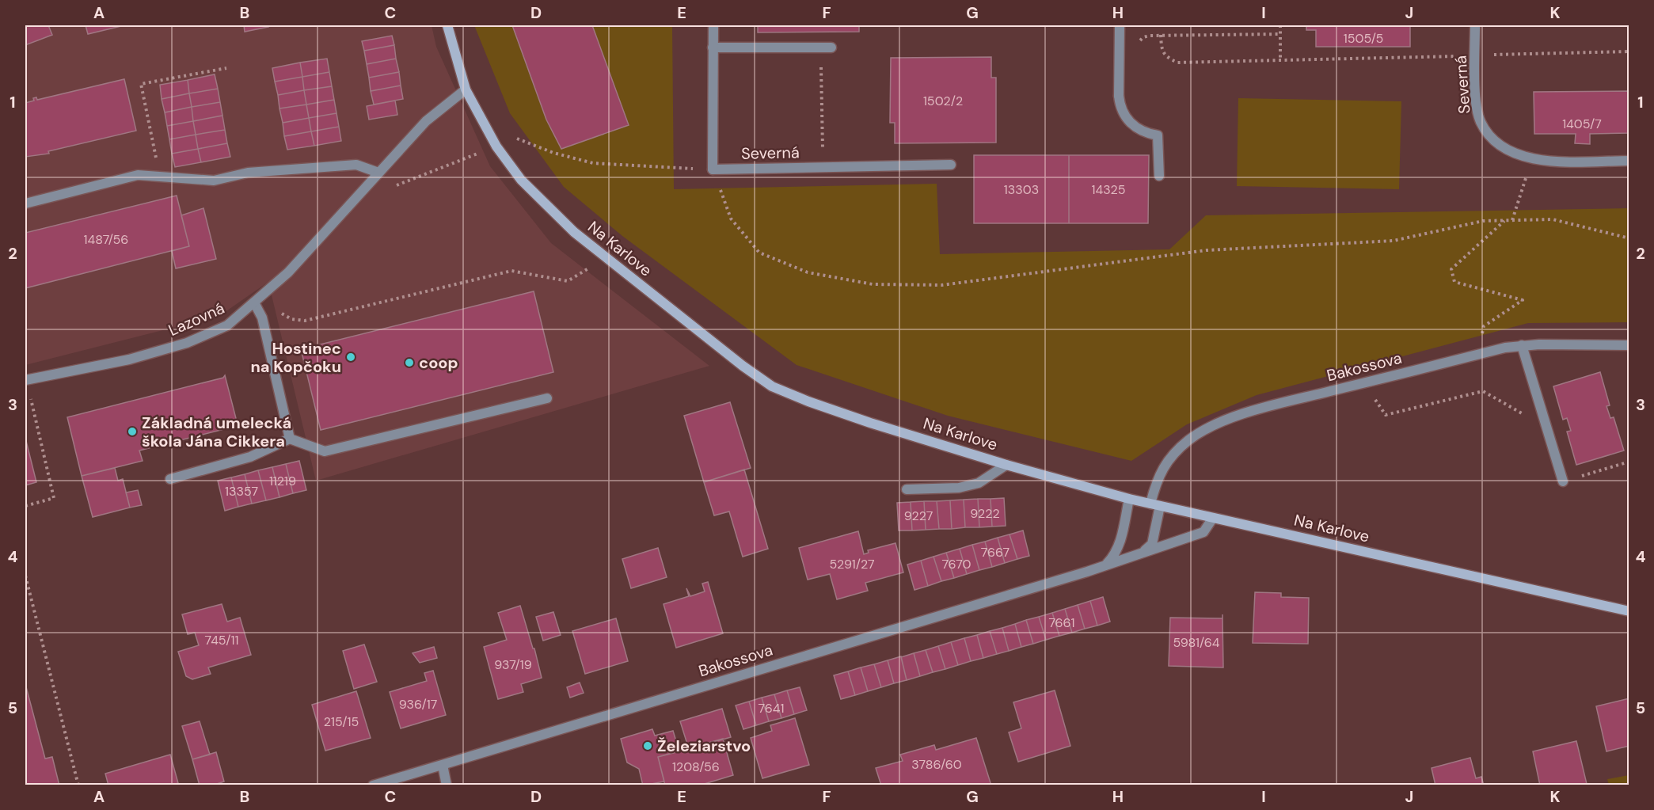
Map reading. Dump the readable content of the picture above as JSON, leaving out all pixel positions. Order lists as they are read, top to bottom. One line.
{"streets":{"street":["Severná","Na Karlove","Lazovná","Bakossova"]},"crossings":[["Na Karlove","Lazovná"],["Na Karlove","Bakossova"]],"places":["Hostinec na Kopčoku","coop","Základná umelecká škola Jána Cikkera","Železiarstvo"],"house_numbers":["1505/5","1502/2","1405/7","13303","14325","1487/56","11219","13357","9222","9227","7667","5291/27","7670","7661","745/11","5981/64","937/19","936/17","7641","215/15","3786/60","1208/56"],"grid":{"columns":["A","B","C","D","E","F","G","H","I","J","K"],"rows":["1","2","3","4","5"]}}
